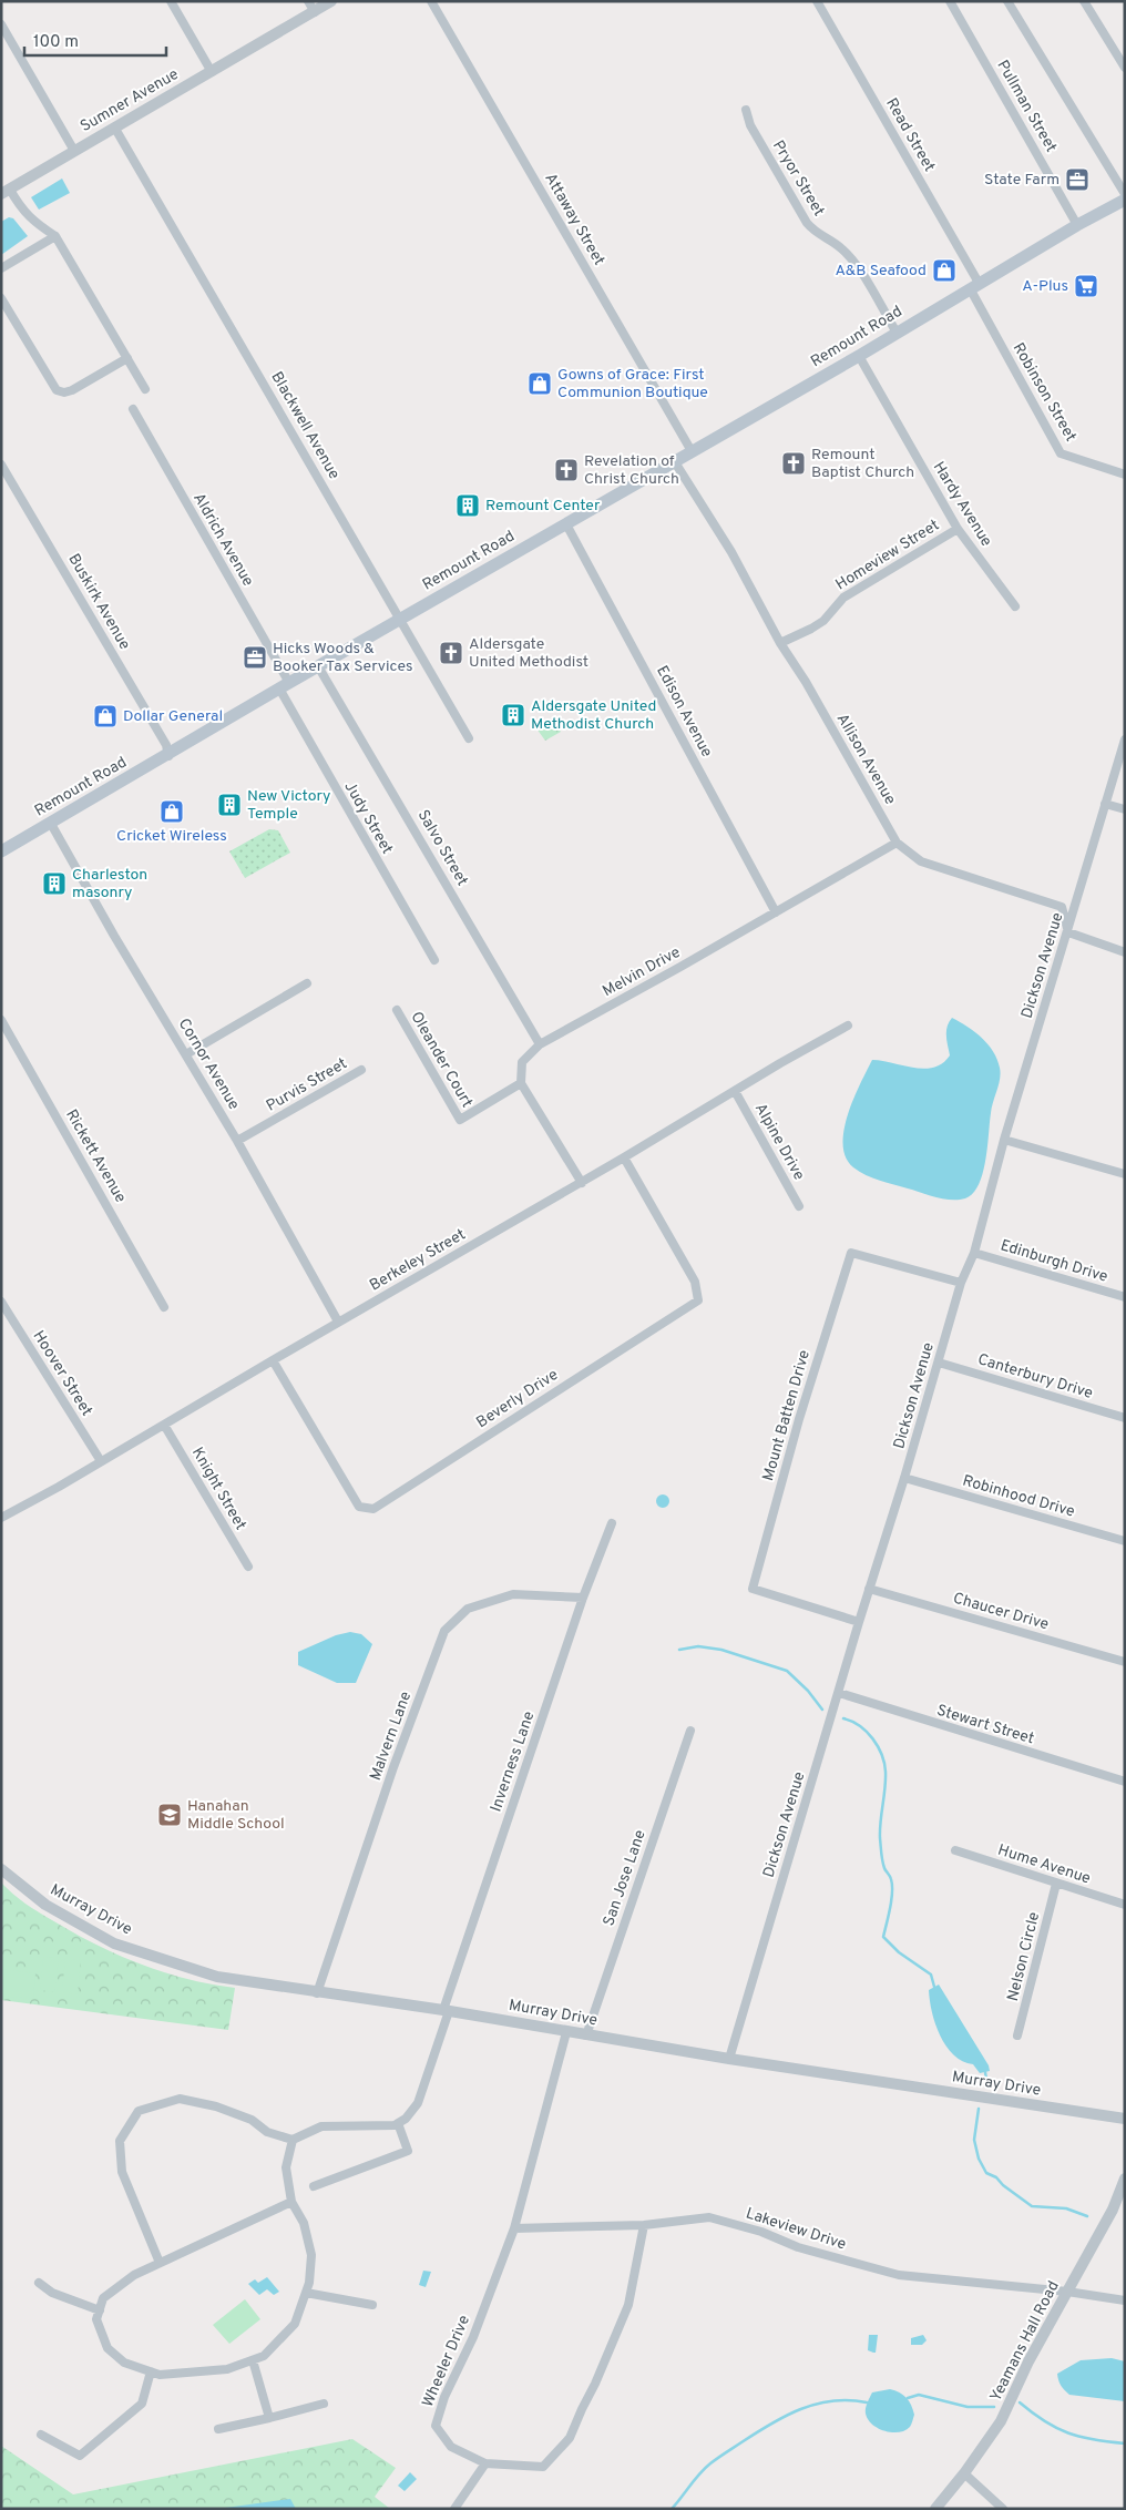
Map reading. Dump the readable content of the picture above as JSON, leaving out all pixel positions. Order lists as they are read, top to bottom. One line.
{"streets":{"main road":["Remount Road"],"street":["Sumner Avenue","Pullman Street","Read Street","Pryor Street","Attaway Street","Robinson Street","Blackwell Avenue","Hardy Avenue","Aldrich Avenue","Homeview Street","Buskirk Avenue","Edison Avenue","Allison Avenue","Judy Street","Salvo Street","Dickson Avenue","Melvin Drive","Oleander Court","Cornor Avenue","Purvis Street","Alpine Drive","Rickett Avenue","Berkeley Street","Edinburgh Drive","Hoover Street","Canterbury Drive","Beverly Drive","Mount Batten Drive","Knight Street","Robinhood Drive","Chaucer Drive","Stewart Street","Malvern Lane","Inverness Lane","Hume Avenue","San Jose Lane","Murray Drive","Nelson Circle","Lakeview Drive","Yeamans Hall Road","Wheeler Drive"]},"crossings":[["Sumner Avenue","Blackwell Avenue"],["Pullman Street","Remount Road"],["Read Street","Remount Road"],["Read Street","Robinson Street"],["Pryor Street","Remount Road"],["Attaway Street","Remount Road"],["Remount Road","Robinson Street"],["Remount Road","Blackwell Avenue"],["Remount Road","Hardy Avenue"],["Remount Road","Aldrich Avenue"],["Remount Road","Buskirk Avenue"],["Remount Road","Edison Avenue"],["Remount Road","Allison Avenue"],["Remount Road","Judy Street"],["Remount Road","Salvo Street"],["Remount Road","Cornor Avenue"],["Hardy Avenue","Homeview Street"],["Aldrich Avenue","Judy Street"],["Homeview Street","Allison Avenue"],["Edison Avenue","Melvin Drive"],["Allison Avenue","Dickson Avenue"],["Allison Avenue","Melvin Drive"],["Salvo Street","Melvin Drive"],["Dickson Avenue","Edinburgh Drive"],["Dickson Avenue","Canterbury Drive"],["Dickson Avenue","Mount Batten Drive"],["Dickson Avenue","Robinhood Drive"],["Dickson Avenue","Chaucer Drive"],["Dickson Avenue","Stewart Street"],["Dickson Avenue","Murray Drive"],["Melvin Drive","Oleander Court"],["Cornor Avenue","Purvis Street"],["Cornor Avenue","Berkeley Street"],["Alpine Drive","Berkeley Street"],["Berkeley Street","Hoover Street"],["Berkeley Street","Beverly Drive"],["Berkeley Street","Knight Street"],["Malvern Lane","Inverness Lane"],["Malvern Lane","Murray Drive"],["Inverness Lane","Murray Drive"],["Hume Avenue","Nelson Circle"],["San Jose Lane","Murray Drive"],["Murray Drive","Wheeler Drive"],["Lakeview Drive","Yeamans Hall Road"],["Lakeview Drive","Wheeler Drive"]],"places":{"office":["State Farm","Hicks Woods & Booker Tax Services"],"shop":["A&B Seafood","Gowns of Grace: First Communion Boutique","Dollar General","Cricket Wireless"],"supermarket":["A-Plus"],"church":["Remount Baptist Church","Revelation of Christ Church","Aldersgate United Methodist"],"building":["Remount Center","Aldersgate United Methodist Church","New Victory Temple","Charleston masonry"],"school or university":["Hanahan Middle School"]},"scale_bar":"100 m"}
